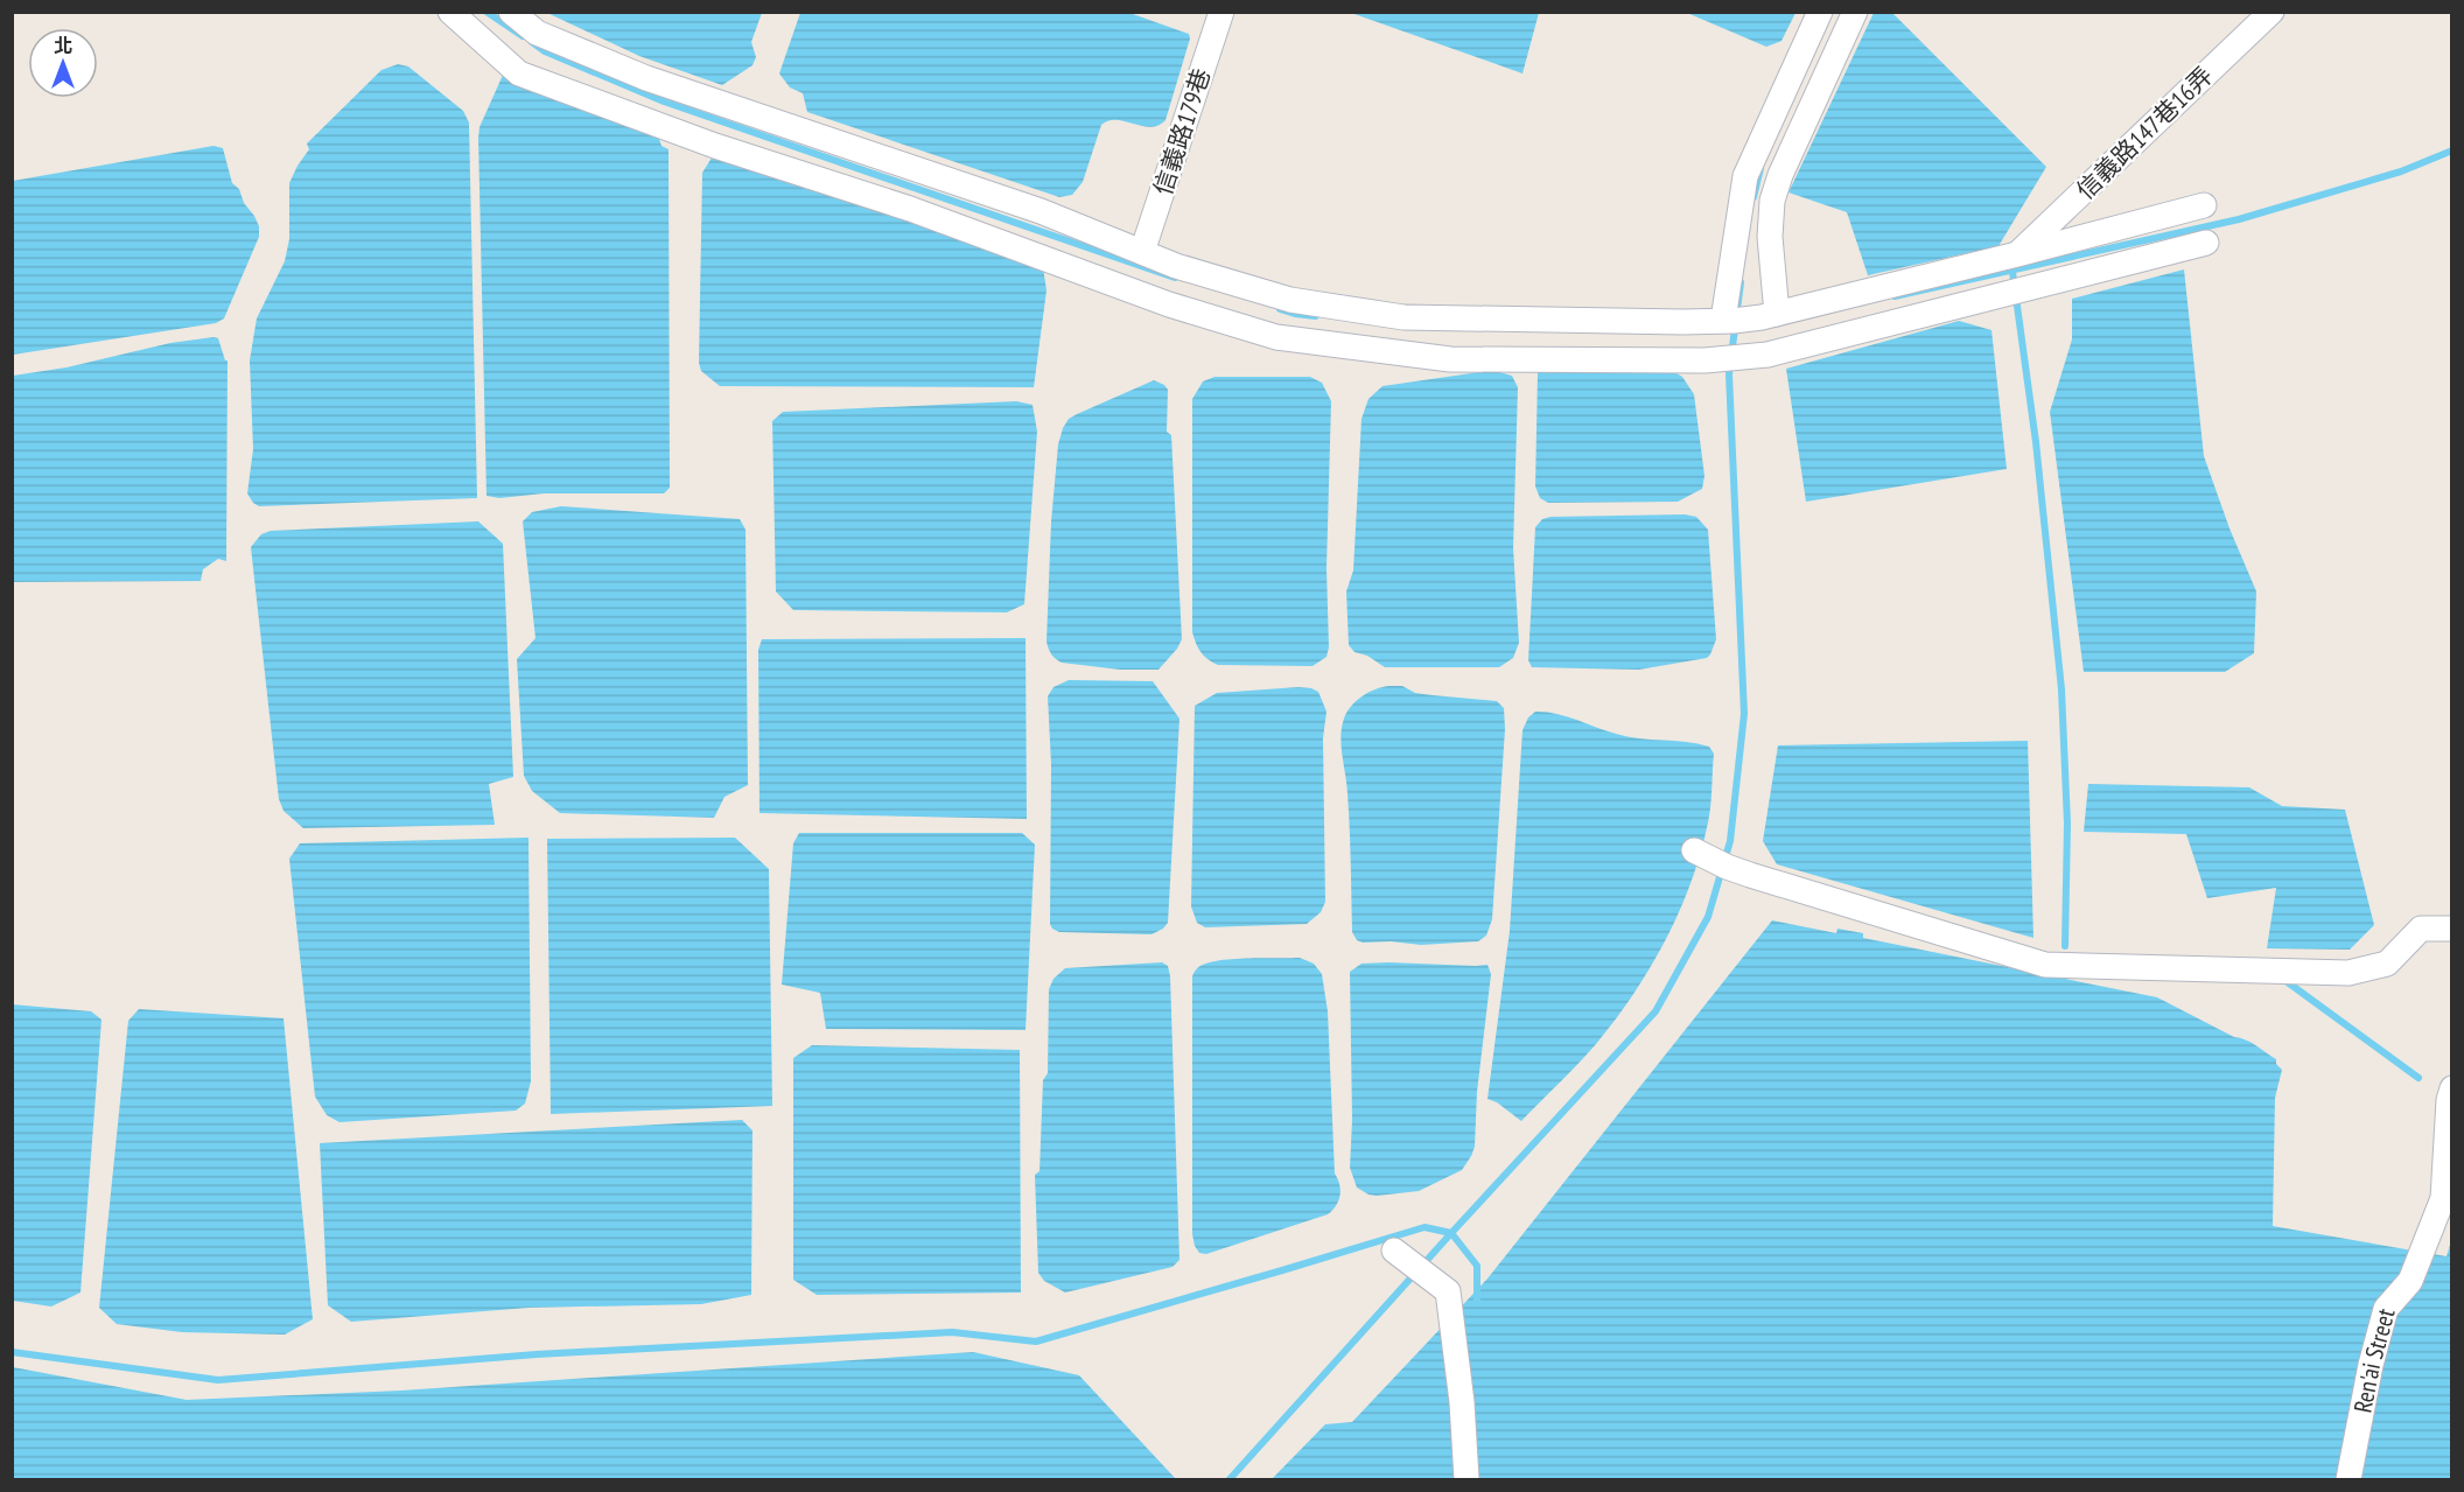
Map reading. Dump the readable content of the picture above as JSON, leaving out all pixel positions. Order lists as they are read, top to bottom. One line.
{"streets":{"street":["信義路179巷","信義路147巷16弄","Ren'ai Street"]},"north":"top"}
